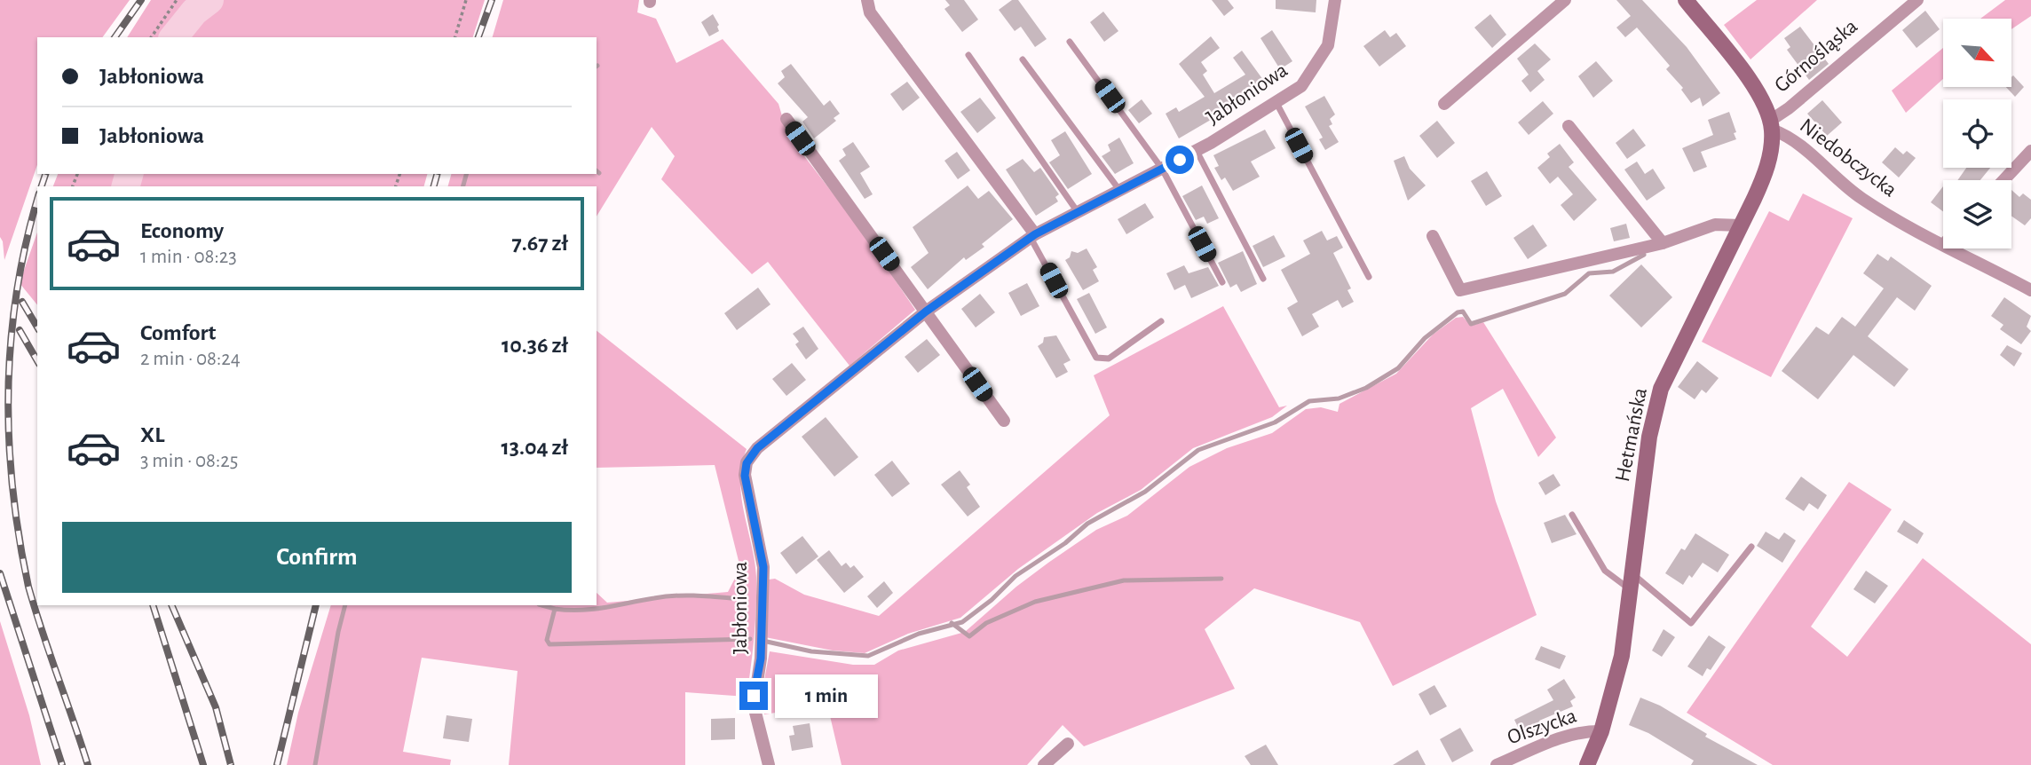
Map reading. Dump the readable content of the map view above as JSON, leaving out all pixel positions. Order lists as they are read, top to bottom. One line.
{"streets":{"street":["Górnośląska","Jabłoniowa","Niedobczycka","Hetmańska","Olszycka"]},"crossings":[["Górnośląska","Niedobczycka"],["Górnośląska","Hetmańska"],["Niedobczycka","Hetmańska"],["Hetmańska","Olszycka"]],"north":"bottom right","page":{"banner":["Jabłoniowa","Jabłoniowa"],"list":[{"name":"Economy","note":"1 min · 08:23","value":"7.67 zł"},{"name":"Comfort","note":"2 min · 08:24","value":"10.36 zł"},{"name":"XL","note":"3 min · 08:25","value":"13.04 zł"}],"buttons":"Confirm","bubble":"1 min"}}
